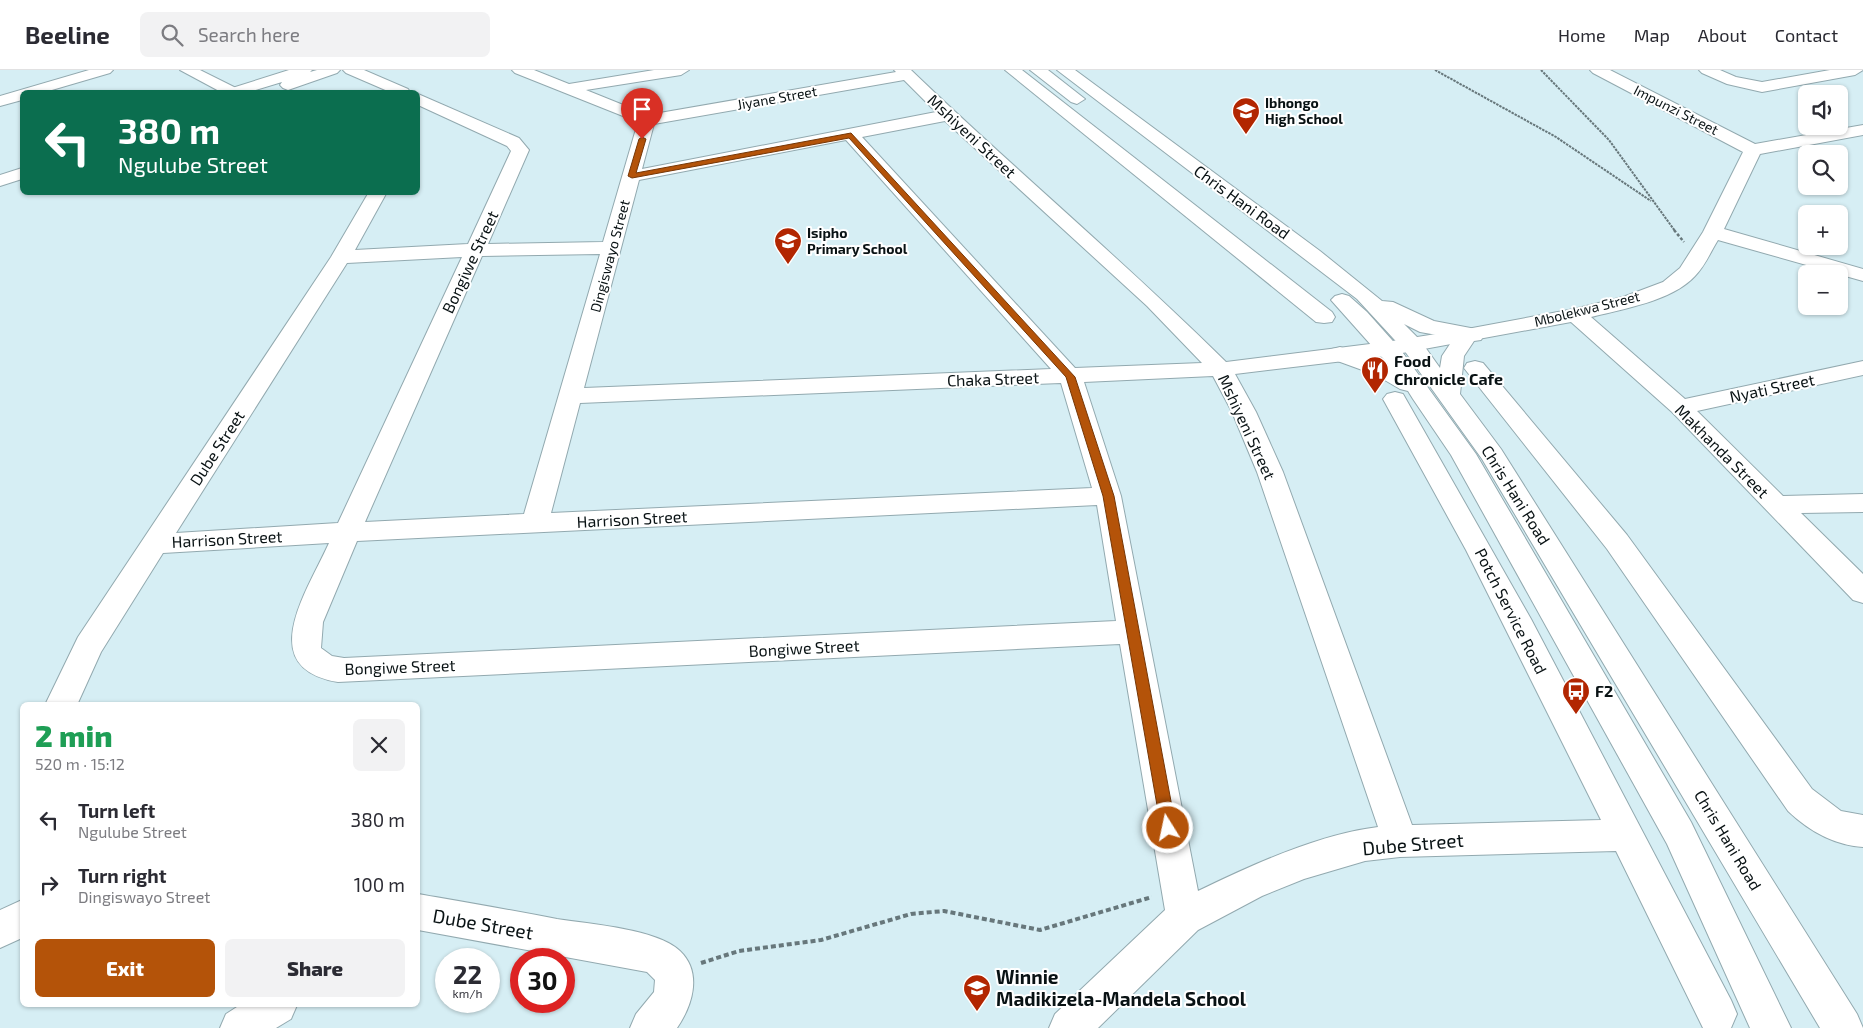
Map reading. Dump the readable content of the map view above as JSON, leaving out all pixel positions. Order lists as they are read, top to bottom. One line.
{"streets":{"street":["Jiyane Street","Impunzi Street","Mshiyeni Street","Chris Hani Road","Dingiswayo Street","Bongiwe Street","Mbolekwa Street","Chaka Street","Nyati Street","Dube Street","Makhanda Street","Harrison Street","Potch Service Road"]},"crossings":[["Jiyane Street","Mshiyeni Street"],["Jiyane Street","Dingiswayo Street"],["Impunzi Street","Mbolekwa Street"],["Mshiyeni Street","Chaka Street"],["Mshiyeni Street","Dube Street"],["Chris Hani Road","Mbolekwa Street"],["Chris Hani Road","Chaka Street"],["Chris Hani Road","Potch Service Road"],["Dingiswayo Street","Chaka Street"],["Dingiswayo Street","Harrison Street"],["Bongiwe Street","Harrison Street"],["Mbolekwa Street","Chaka Street"],["Mbolekwa Street","Makhanda Street"],["Nyati Street","Makhanda Street"],["Dube Street","Harrison Street"],["Dube Street","Potch Service Road"]],"places":{"school or university":["Ibhongo High School","Isipho Primary School","Winnie Madikizela-Mandela School"],"restaurant":["Food Chronicle Cafe"],"bus stop":["F2"]},"page":{"header":"Beeline","search":"Search here","nav":["Home","Map","About","Contact"],"map_buttons":["+","−"],"turn":["380 m","Ngulube Street"],"heading":["2 min","520 m · 15:12"],"list":[{"name":"Turn left","note":"Ngulube Street","value":"380 m"},{"name":"Turn right","note":"Dingiswayo Street","value":"100 m"}],"buttons":["Exit","Share"],"speed":"22 km/h","limit":"30"}}
